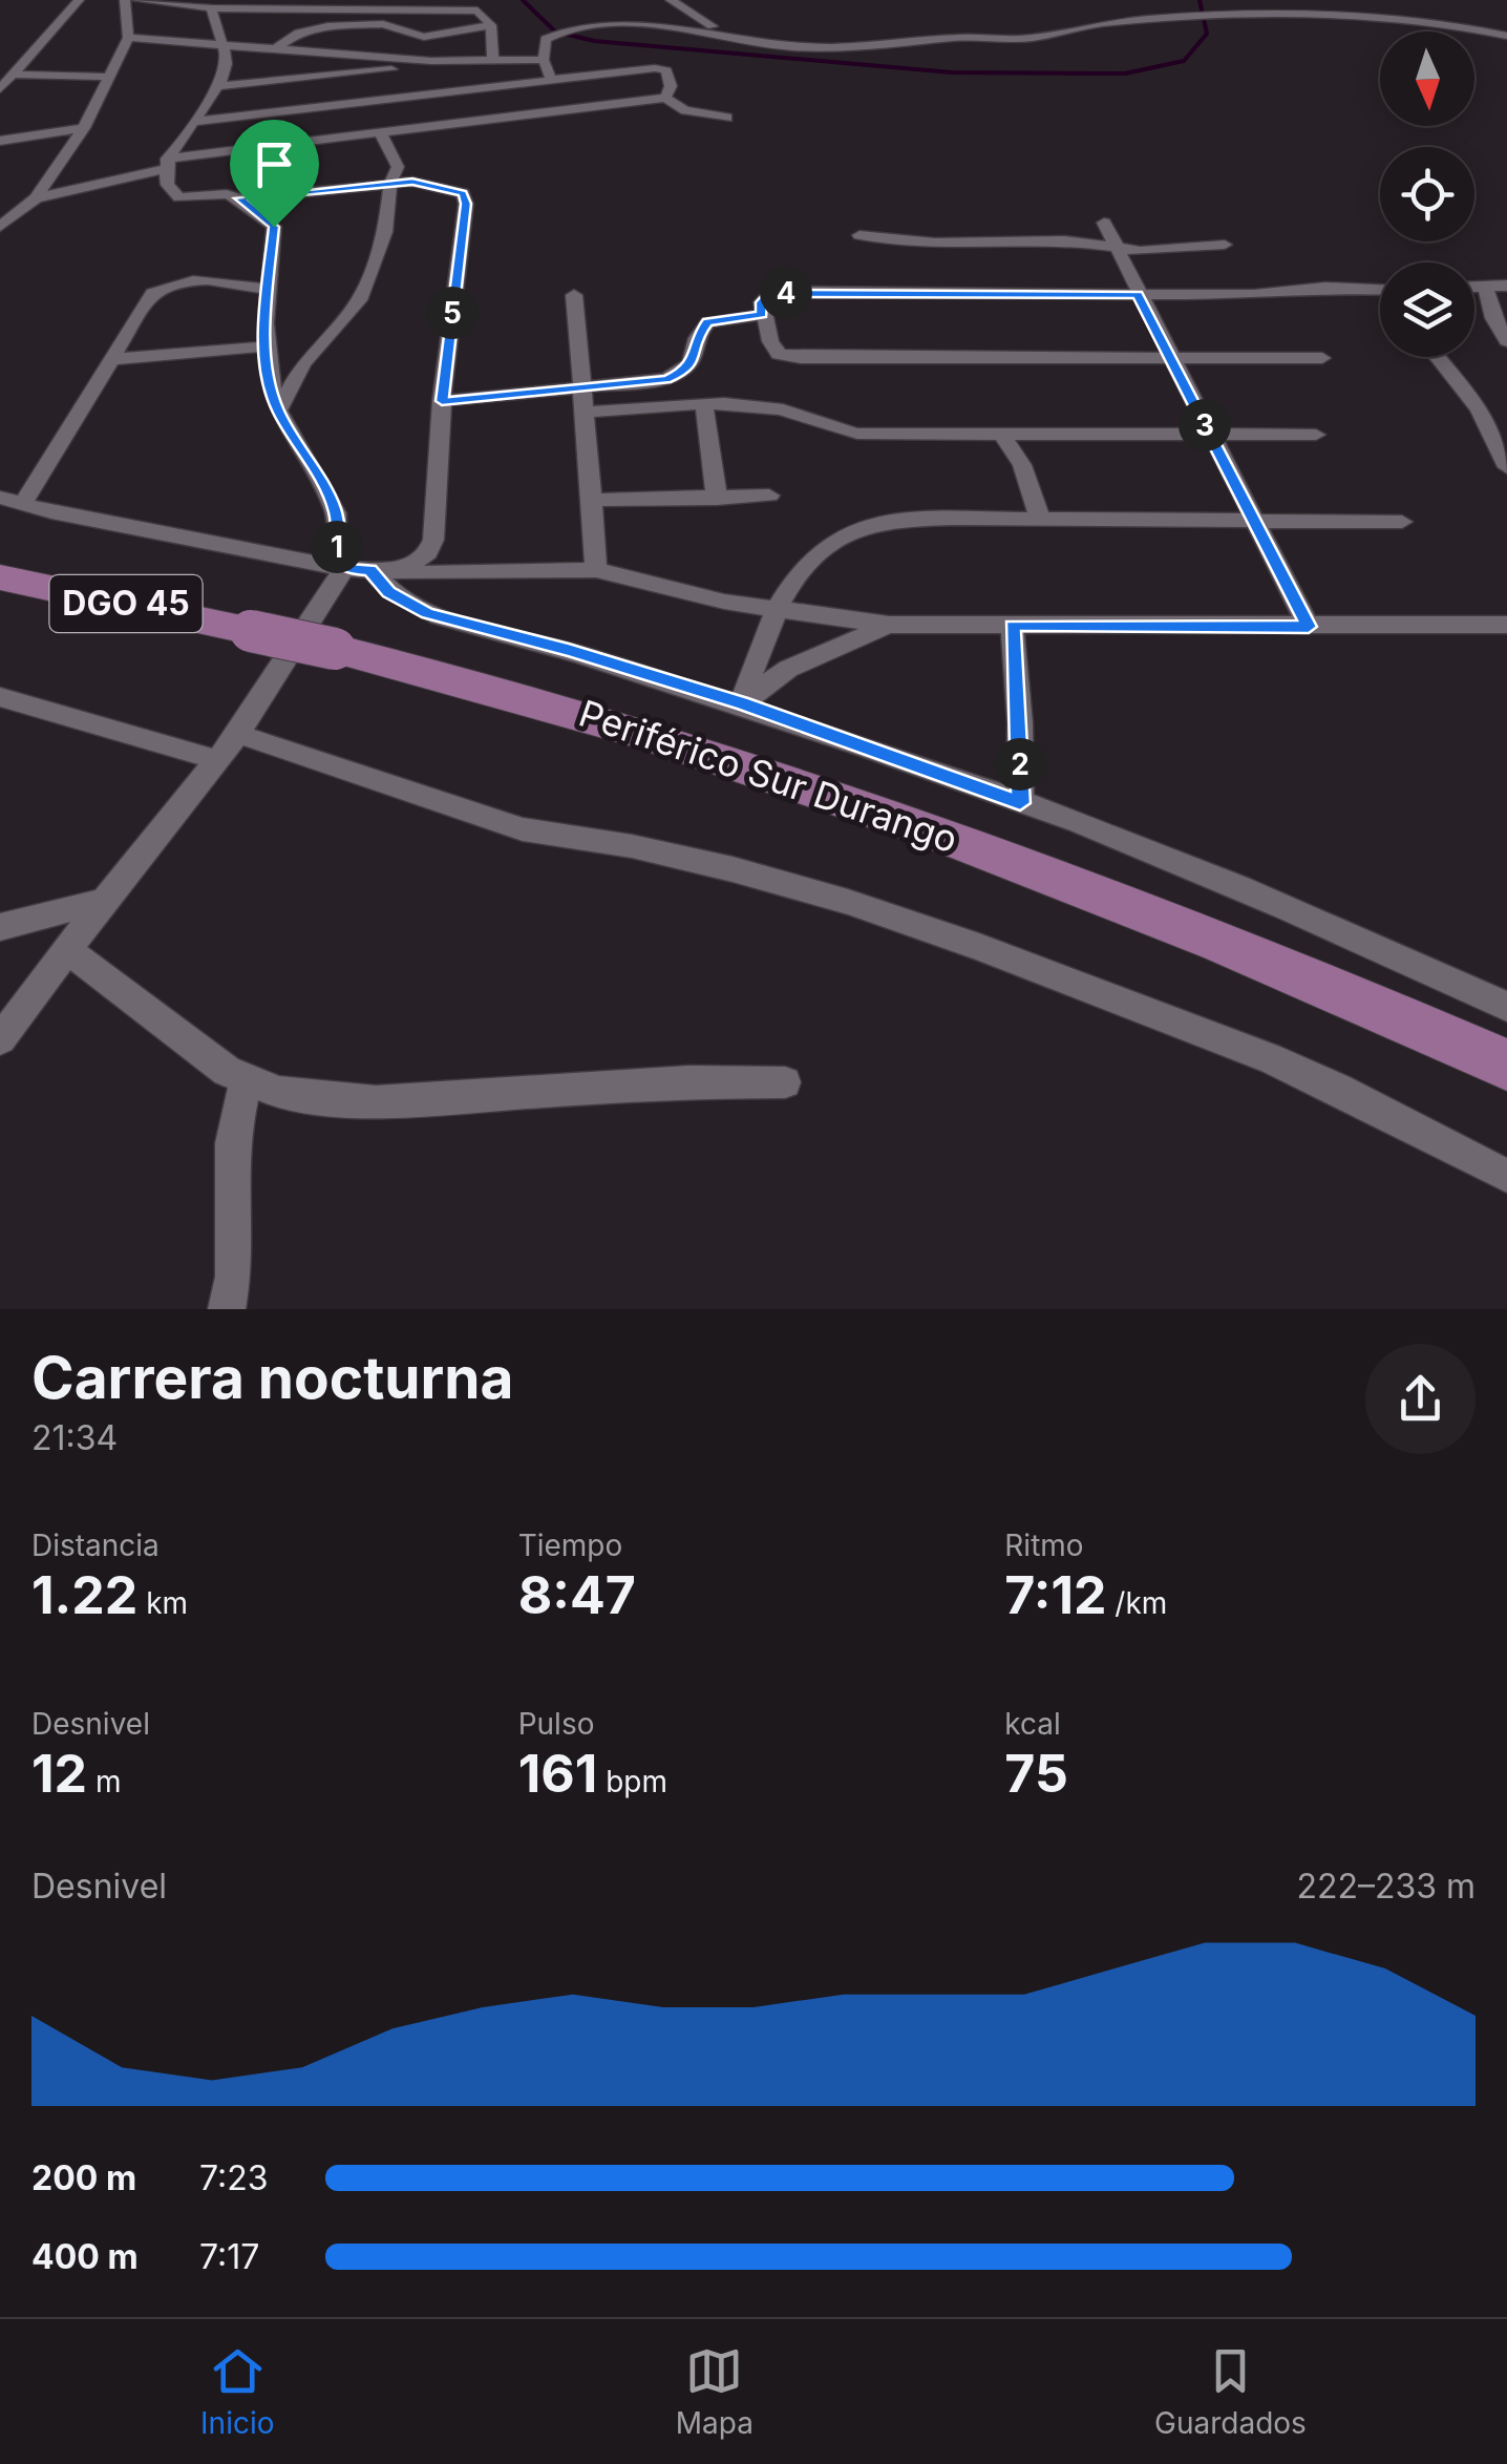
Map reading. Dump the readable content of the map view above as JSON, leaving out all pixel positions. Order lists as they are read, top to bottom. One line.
{"streets":{"highway":["DGO 45","Periférico Sur Durango"]},"north":"bottom","page":{"pins":["4","5","3","1","2"],"heading":["Carrera nocturna","21:34"],"stats":[["Distancia","1.22 km"],["Tiempo","8:47"],["Ritmo","7:12 /km"],["Desnivel","12 m"],["Pulso","161 bpm"],["kcal","75"]],"chart":["Desnivel","222–233 m"],"list":[{"name":"200 m","note":"7:23"},{"name":"400 m","note":"7:17"}],"tabs":["Inicio","Mapa","Guardados"]}}
